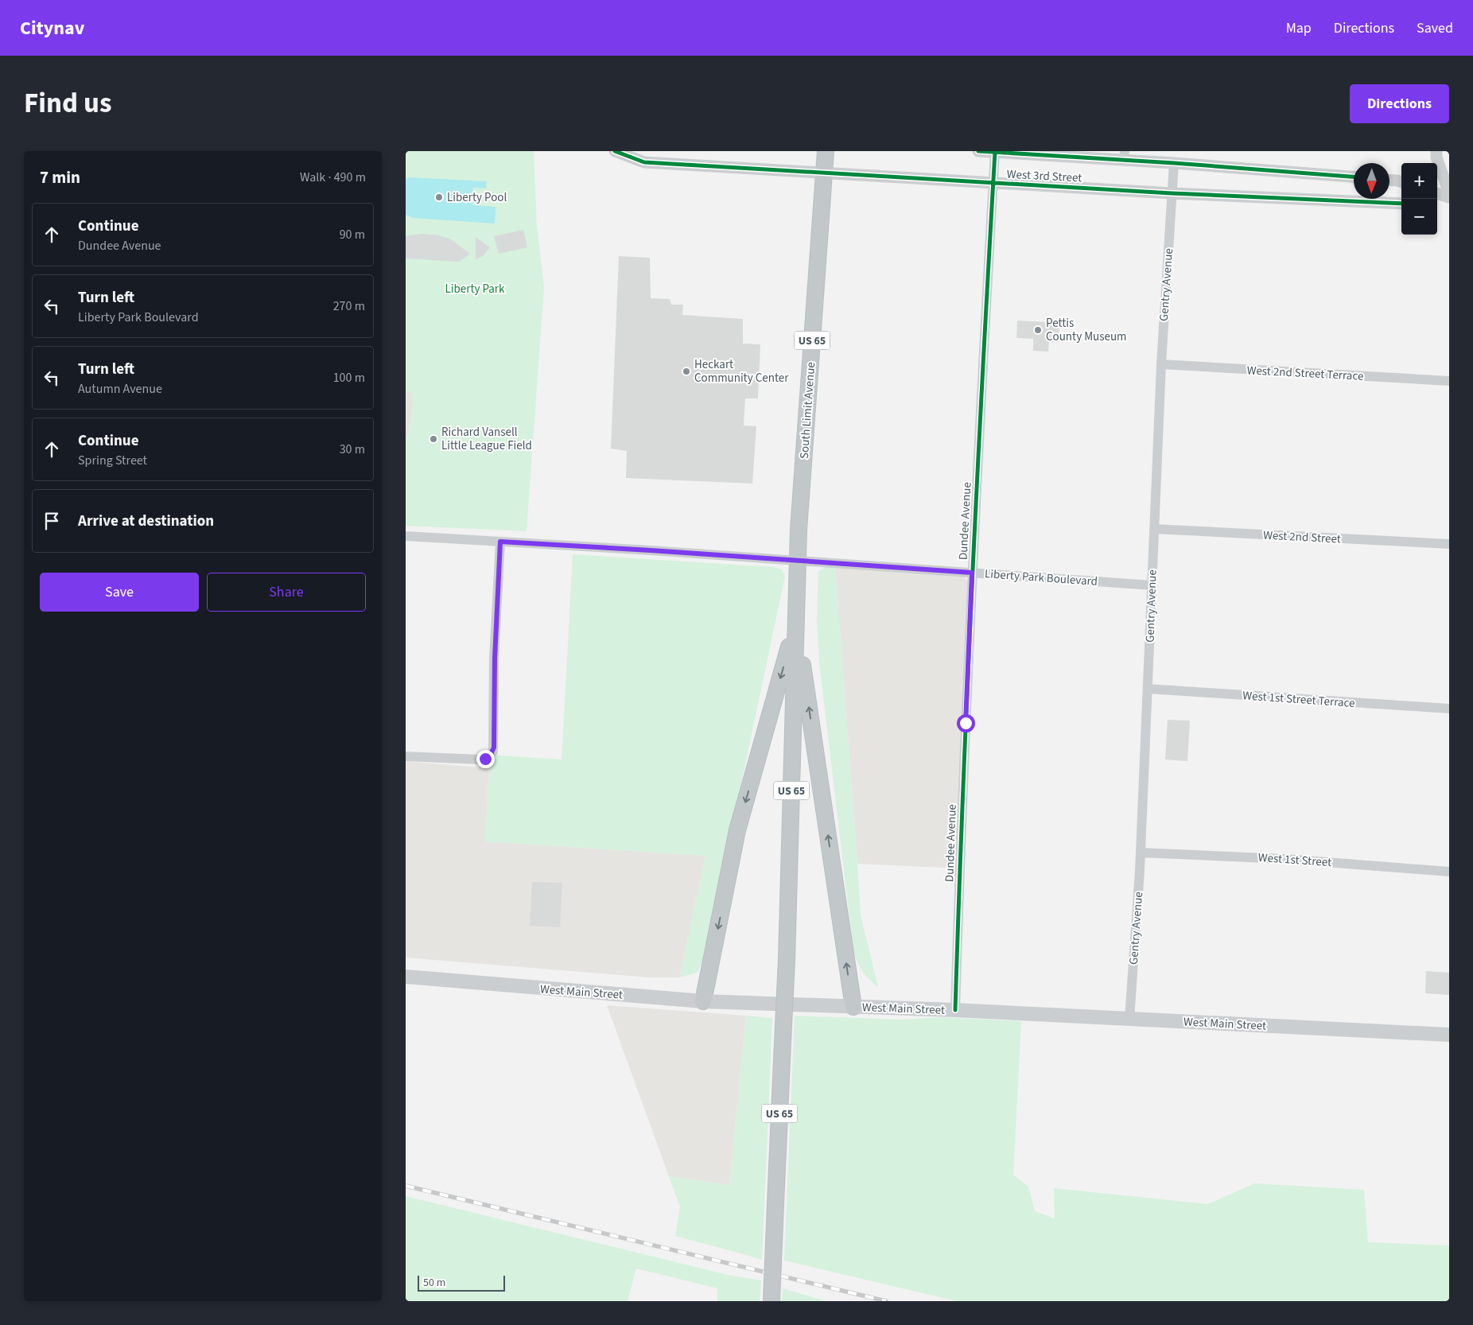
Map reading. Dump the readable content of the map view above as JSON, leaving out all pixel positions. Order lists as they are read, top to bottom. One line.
{"streets":{"highway":["US 65","South Limit Avenue"],"main road":["West Main Street"],"street":["West 3rd Street","Gentry Avenue","West 2nd Street Terrace","Dundee Avenue","West 2nd Street","Liberty Park Boulevard","West 1st Street Terrace","West 1st Street"]},"crossings":[["West 3rd Street","Gentry Avenue"],["West 3rd Street","South Limit Avenue"],["West 3rd Street","Dundee Avenue"],["Gentry Avenue","West 2nd Street Terrace"],["Gentry Avenue","West 2nd Street"],["Gentry Avenue","Liberty Park Boulevard"],["Gentry Avenue","West 1st Street Terrace"],["Gentry Avenue","West 1st Street"],["Gentry Avenue","West Main Street"],["US 65","South Limit Avenue"],["South Limit Avenue","Liberty Park Boulevard"],["Dundee Avenue","Liberty Park Boulevard"],["Dundee Avenue","West Main Street"]],"parks":["Liberty Park"],"places":["Liberty Pool","Pettis County Museum","Heckart Community Center","Richard Vansell Little League Field"],"scale_bar":"50 m","north":"bottom","page":{"header":"Citynav","nav":["Map","Directions","Saved"],"title":"Find us","buttons":["Directions",["Save","Share"]],"heading":["7 min","Walk · 490 m"],"map_buttons":["+","−"],"list":[["Continue","Dundee Avenue","90 m"],["Turn left","Liberty Park Boulevard","270 m"],["Turn left","Autumn Avenue","100 m"],["Continue","Spring Street","30 m"],"Arrive at destination"],"scale":"50 m"}}
